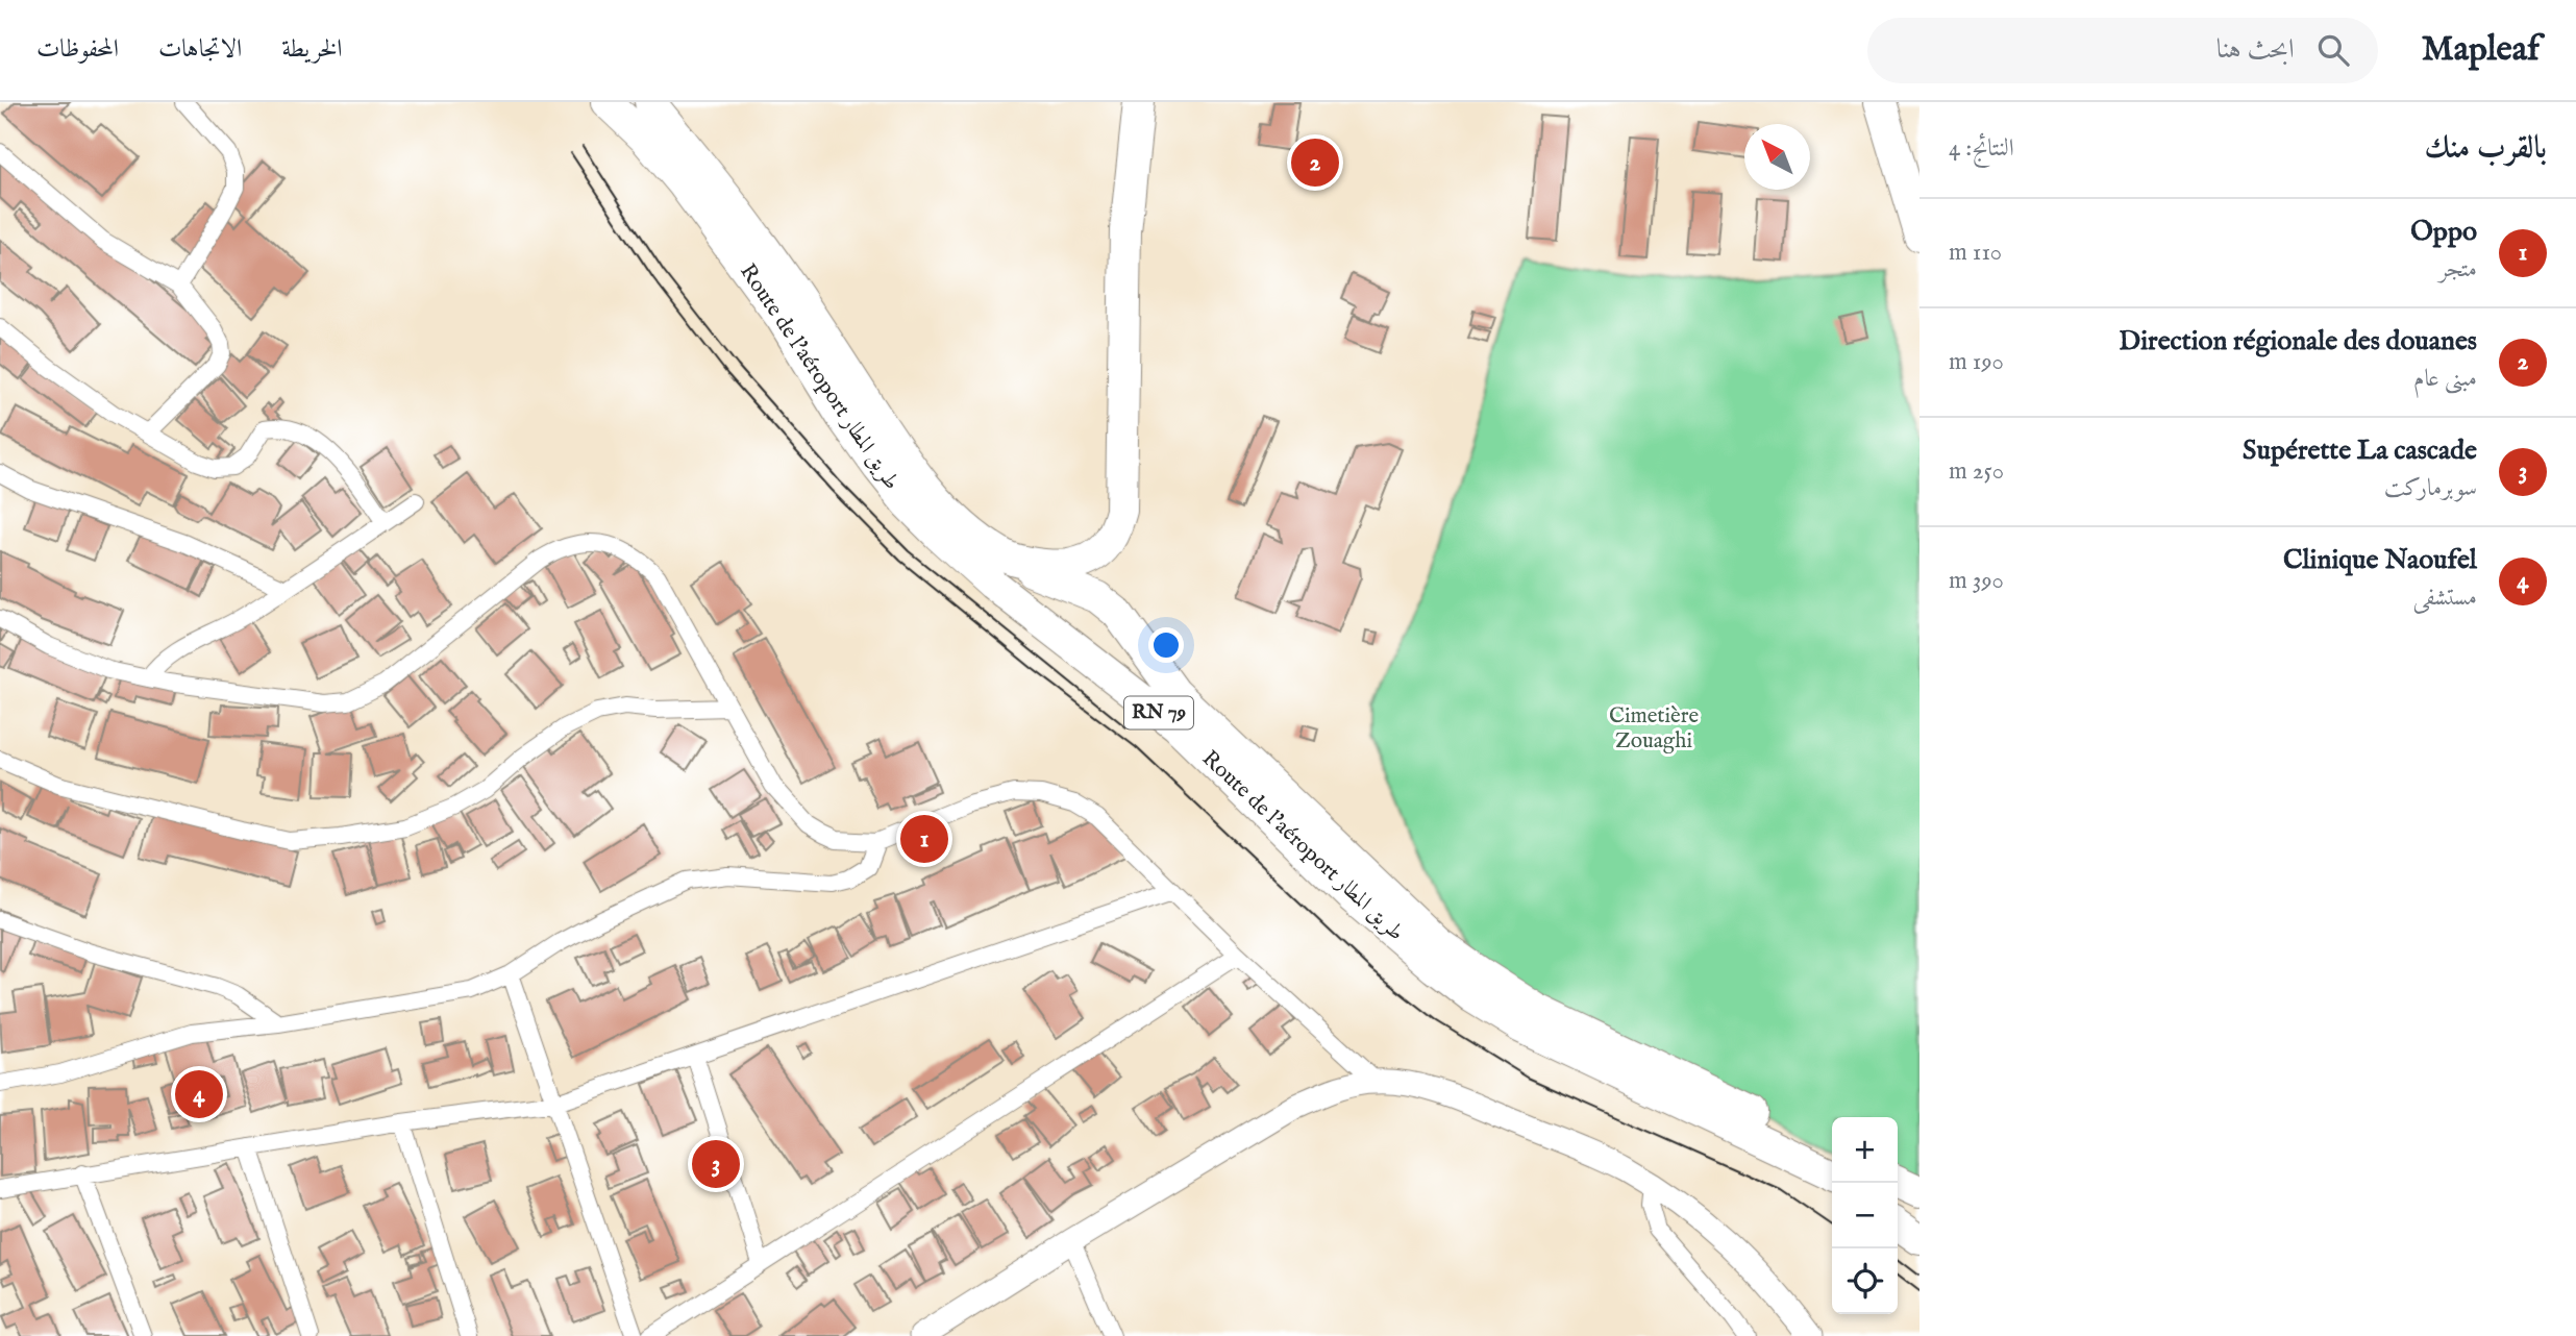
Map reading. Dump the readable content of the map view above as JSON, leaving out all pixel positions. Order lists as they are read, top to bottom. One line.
{"streets":{"highway":["Route de l'aéroport طريق المطار","RN 79"]},"crossings":[["Route de l'aéroport طريق المطار","RN 79"]],"parks":["Cimetière Zouaghi"],"north":"top left","page":{"header":"Mapleaf","search":"ابحث هنا","nav":["الخريطة","الاتجاهات","المحفوظات"],"heading":["بالقرب منك","النتائج: 4"],"pins":["2","1","4","3"],"list":[{"mark":"1","name":"Oppo","note":"متجر","value":"110 m"},{"mark":"2","name":"Direction régionale des douanes","note":"مبنى عام","value":"190 m"},{"mark":"3","name":"Supérette La cascade","note":"سوبرماركت","value":"250 m"},{"mark":"4","name":"Clinique Naoufel","note":"مستشفى","value":"390 m"}],"map_buttons":["+","−"]}}
